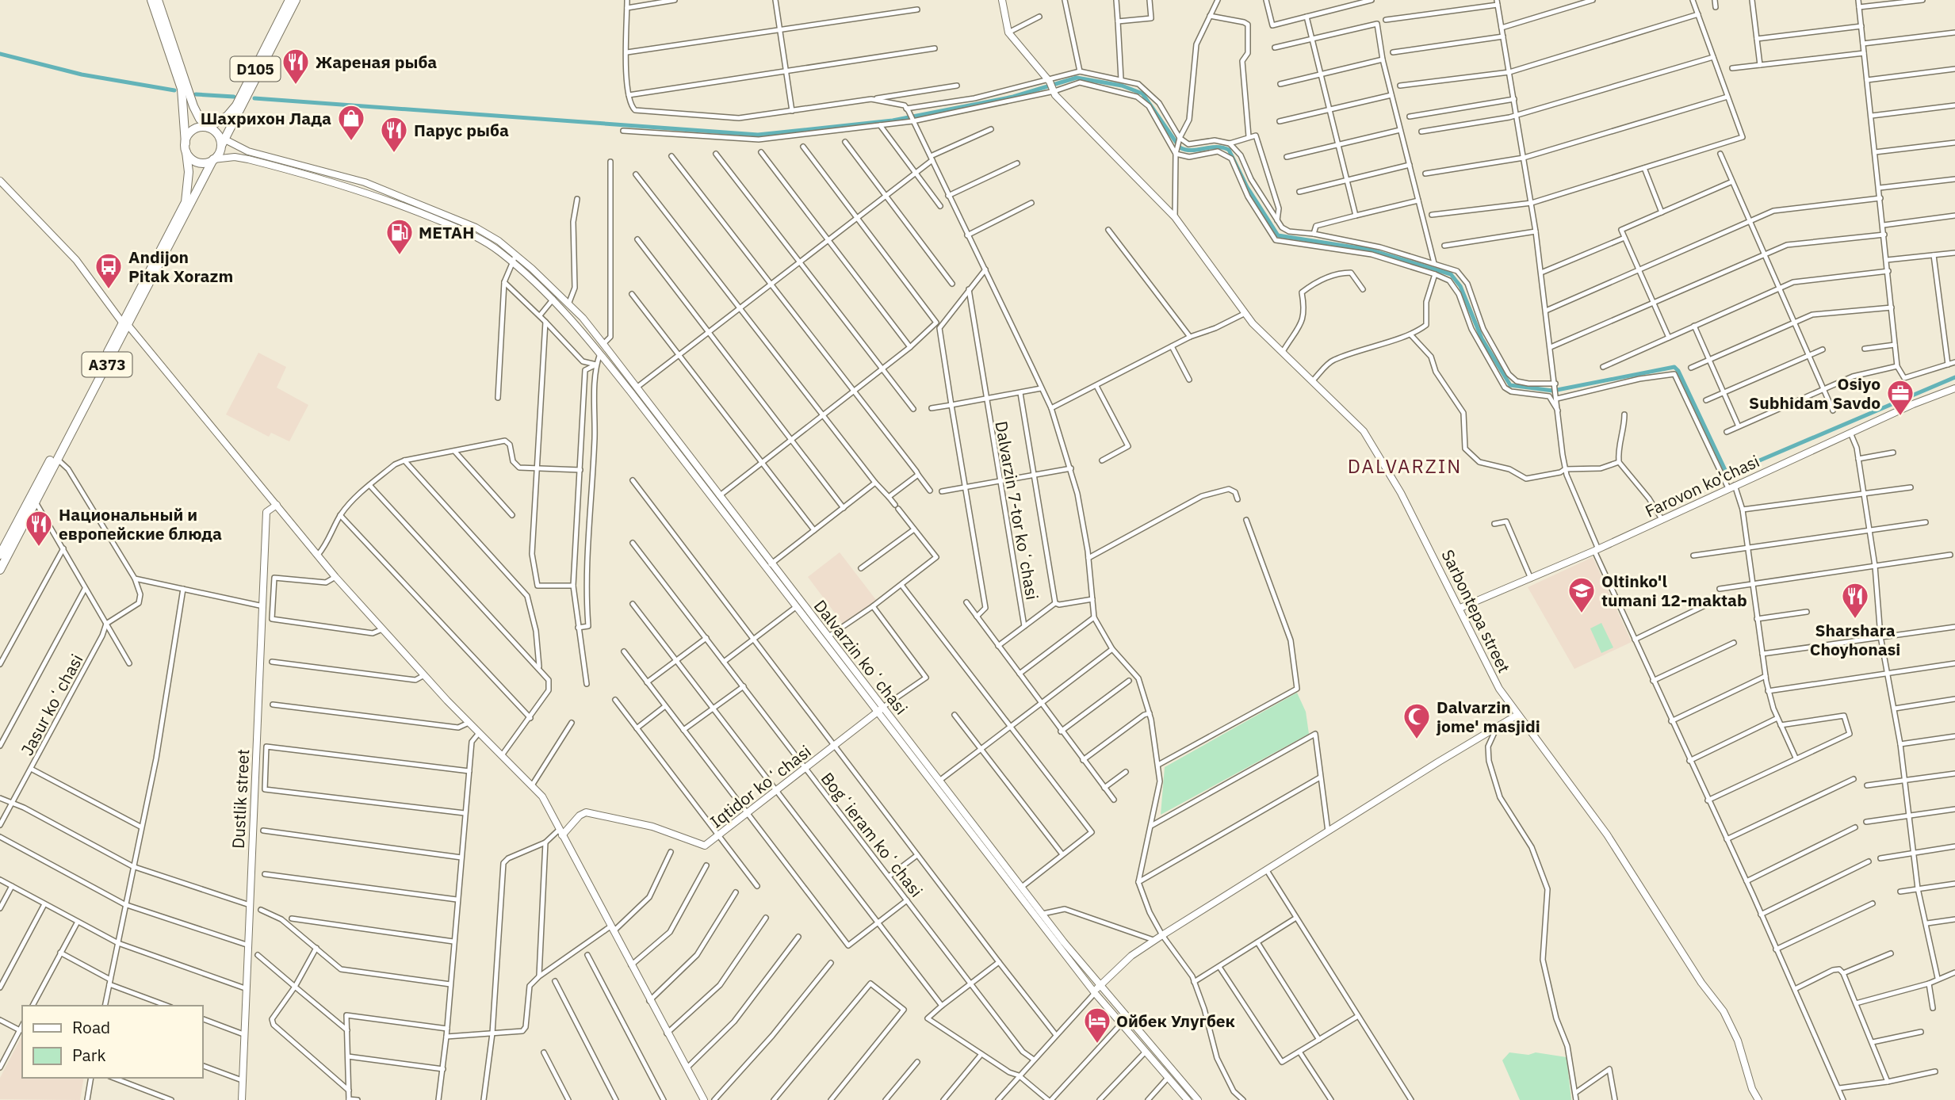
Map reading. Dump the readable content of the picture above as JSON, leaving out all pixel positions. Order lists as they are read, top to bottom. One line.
{"streets":{"highway":["D105","A373"],"street":["Farovon ko'chasi","Dalvarzin 7-tor koʻchasi","Sarbontepa street","Dalvarzin koʻchasi","Jasur koʻchasi","Iqtidor koʻchasi","Dustlik street","Bogʻieram koʻchasi"]},"crossings":[["D105","A373"],["Farovon ko'chasi","Sarbontepa street"],["Dalvarzin koʻchasi","Iqtidor koʻchasi"],["Iqtidor koʻchasi","Bogʻieram koʻchasi"]],"districts":["DALVARZIN"],"places":{"restaurant":["Жареная рыба","Парус рыба","Национальный и европейские блюда","Sharshara Choyhonasi"],"shop":["Шахрихон Лада"],"fuel station":["МЕТАН"],"bus stop":["Andijon Pitak Xorazm"],"office":["Osiyo Subhidam Savdo"],"school or university":["Oltinko'l tumani 12-maktab"],"mosque":["Dalvarzin jome' masjidi"],"hotel":["Ойбек Улугбек"]},"legend":["Road","Park"]}
